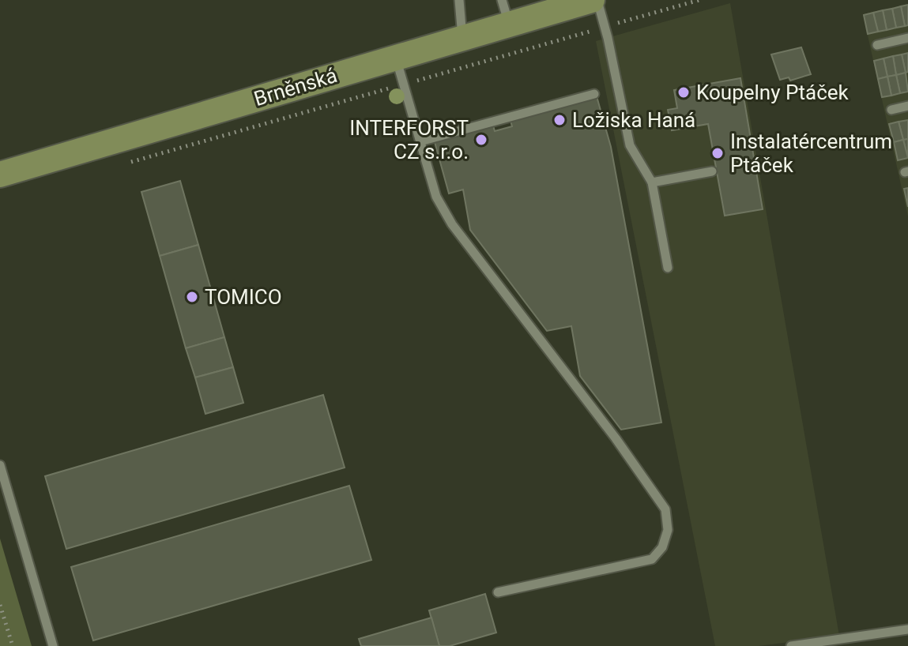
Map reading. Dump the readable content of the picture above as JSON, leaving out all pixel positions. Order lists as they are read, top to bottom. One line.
{"streets":{"main road":["Brněnská"]},"places":["Koupelny Ptáček","Ložiska Haná","INTERFORST CZ s.r.o.","Instalatércentrum Ptáček","TOMICO"]}
